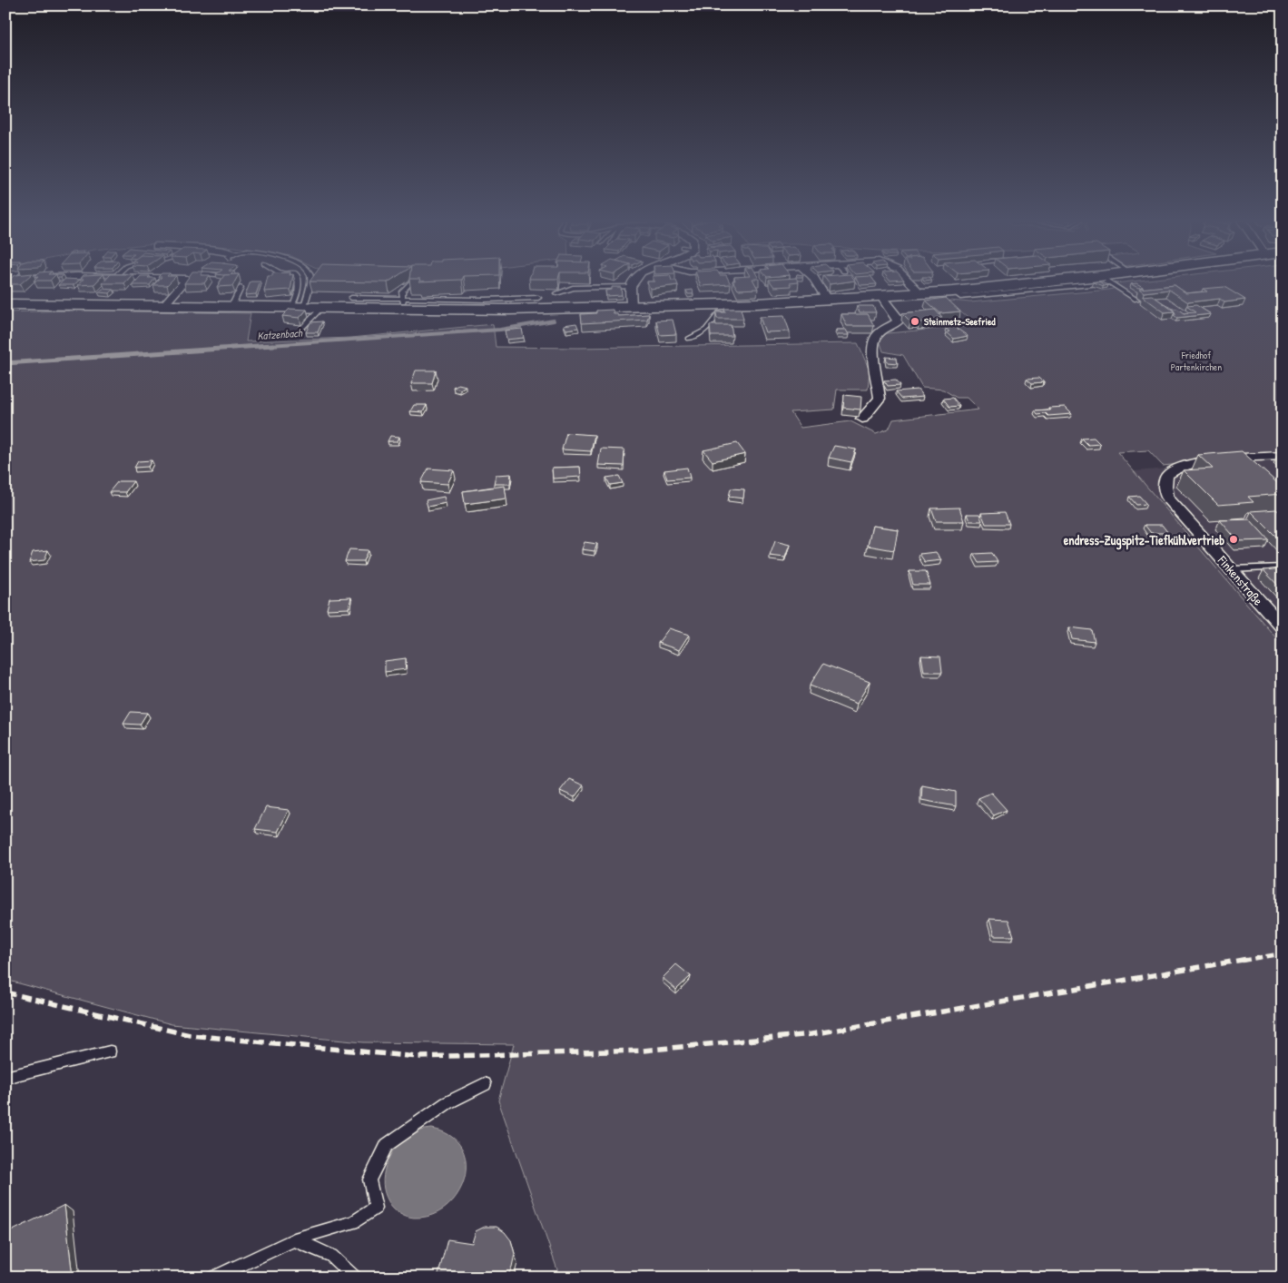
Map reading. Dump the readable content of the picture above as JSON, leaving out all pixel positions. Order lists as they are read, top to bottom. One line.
{"streets":{"street":["Finkenstraße"]},"water":["Katzenbach"],"parks":["Friedhof Partenkirchen"],"places":["Steinmetz-Seefried","endress-Zugspitz-Tiefkühlvertrieb"]}
